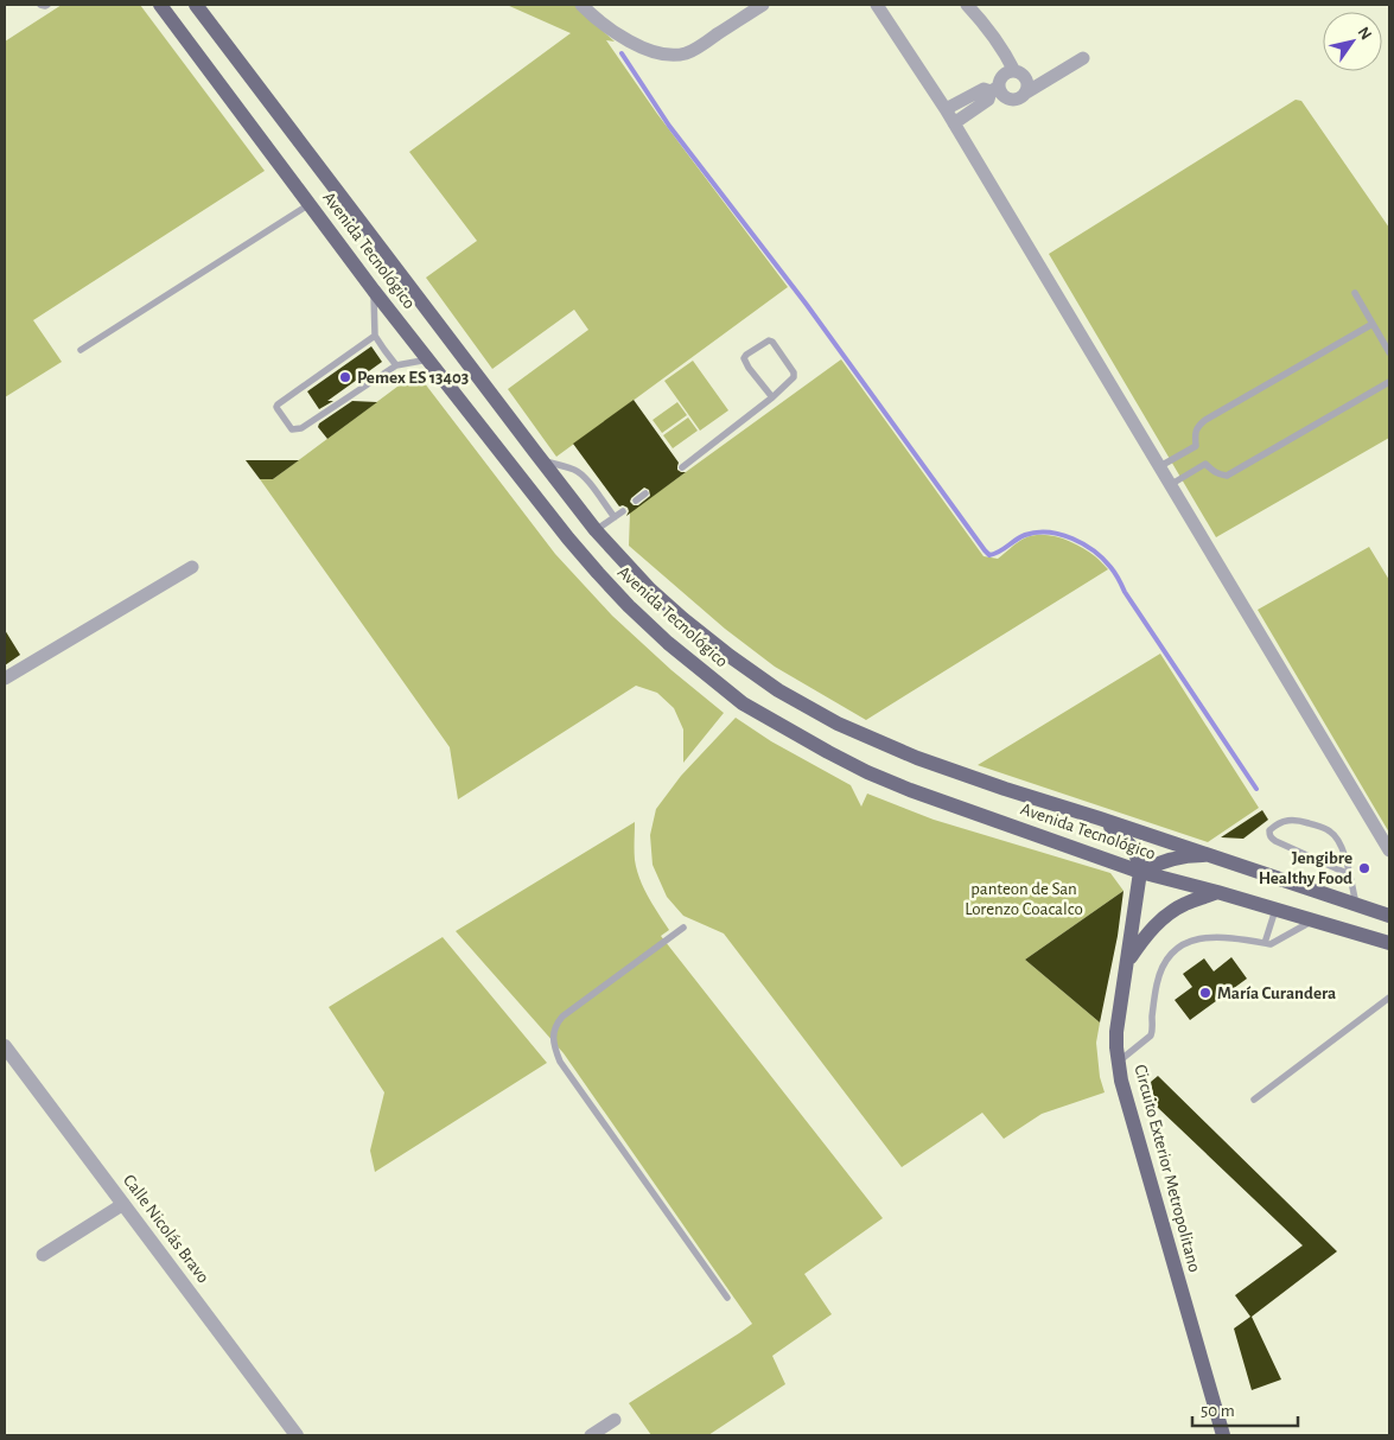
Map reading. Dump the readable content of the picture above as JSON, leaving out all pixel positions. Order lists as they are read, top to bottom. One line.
{"streets":{"main road":["Avenida Tecnológico","Circuito Exterior Metropolitano"],"street":["Calle Nicolás Bravo"]},"crossings":[["Avenida Tecnológico","Circuito Exterior Metropolitano"]],"parks":["panteon de San Lorenzo Coacalco"],"places":["Pemex ES 13403","Jengibre Healthy Food","María Curandera"],"scale_bar":"50 m","north":"top right"}
